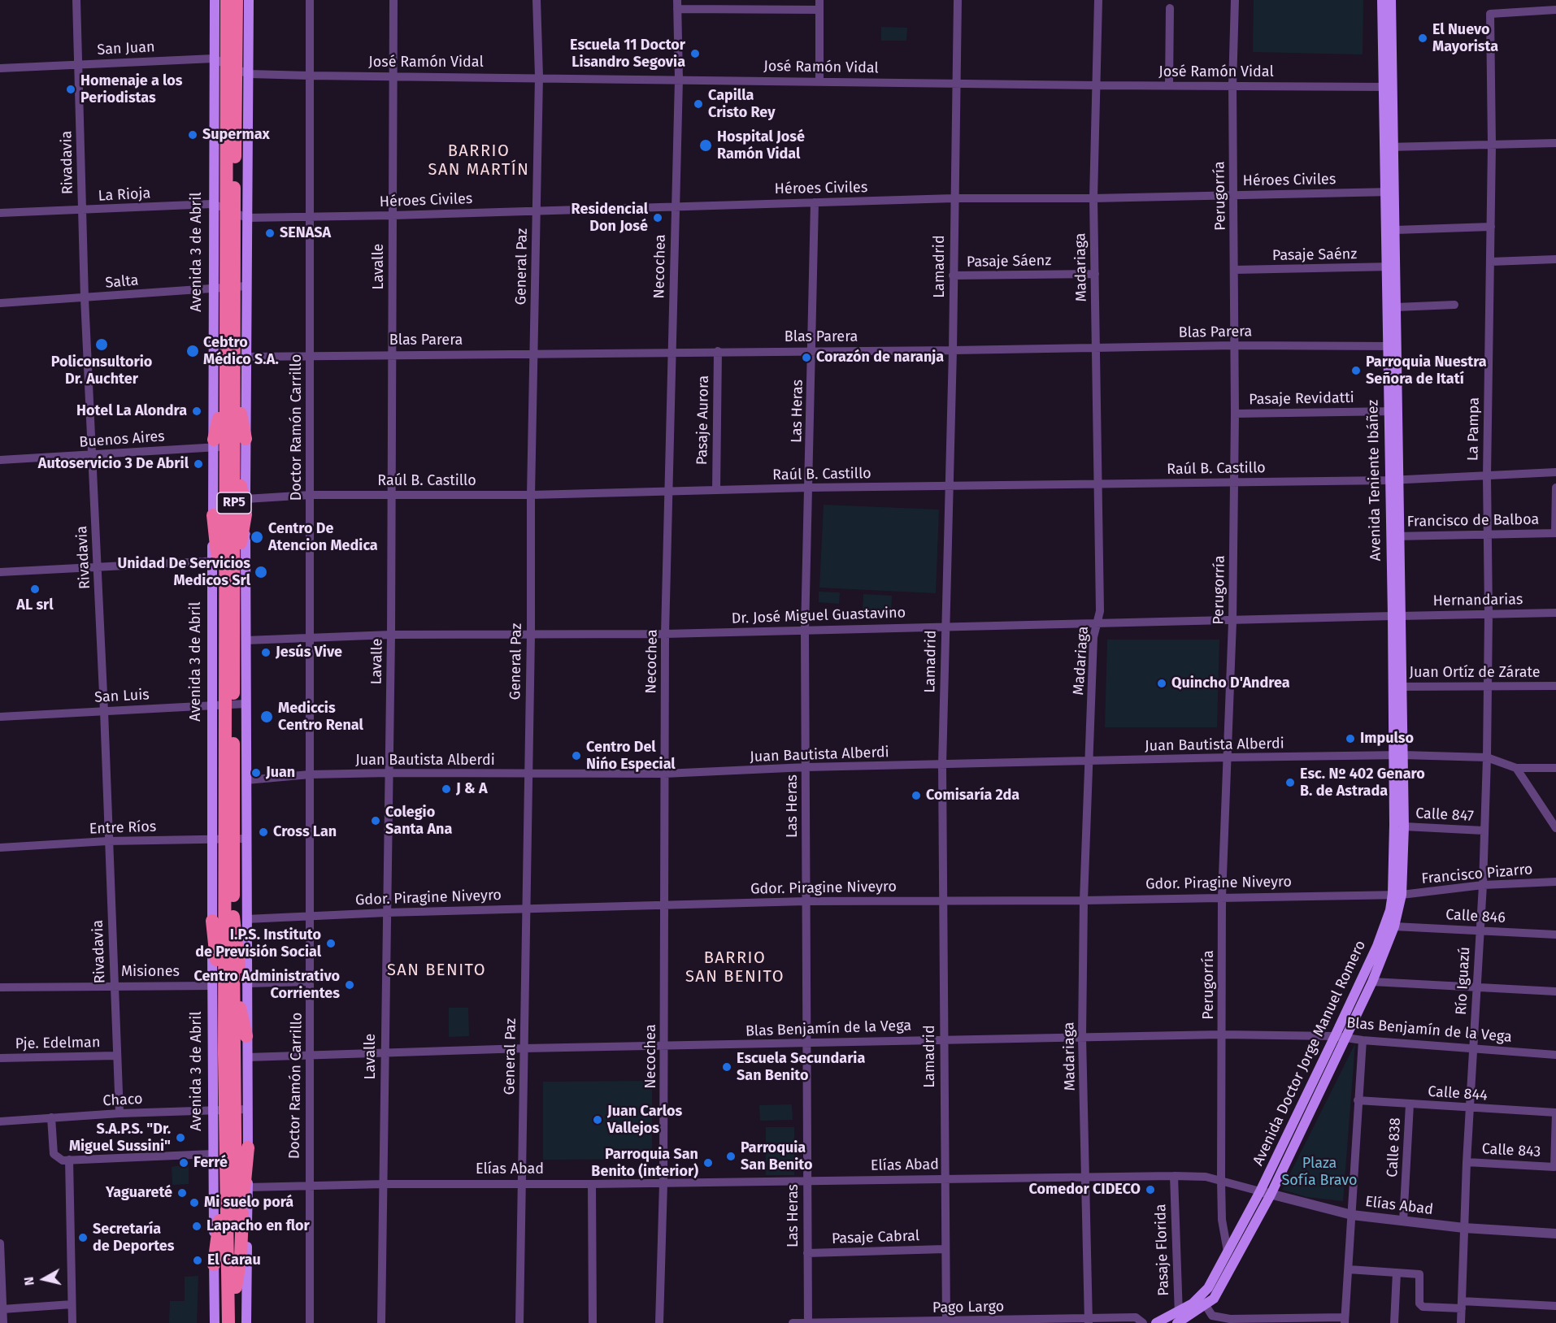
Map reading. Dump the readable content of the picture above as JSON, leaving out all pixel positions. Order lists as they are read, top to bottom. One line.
{"streets":{"highway":["Avenida 3 de Abril"],"main road":["Avenida Teniente Ibáñez","Avenida Doctor Jorge Manuel Romero"],"street":["San Juan","José Ramón Vidal","Rivadavia","Héroes Civiles","La Rioja","Perugorría","Pasaje Saénz","Pasaje Sáenz","Lavalle","General Paz","Necochea","Lamadrid","Madariaga","Salta","Blas Parera","Pasaje Revidatti","Las Heras","Pasaje Aurora","Doctor Ramón Carrillo","La Pampa","Buenos Aires","Raúl B. Castillo","Francisco de Balboa","Hernandarias","Dr. José Miguel Guastavino","Juan Ortíz de Zárate","San Luis","Juan Bautista Alberdi","Calle 847","Entre Ríos","Francisco Pizarro","Gdor. Piragine Niveyro","Calle 846","Misiones","Río Iguazú","Blas Benjamín de la Vega","Pje. Edelman","Calle 844","Chaco","Calle 838","Calle 843","Elías Abad","Pasaje Cabral","Pasaje Florida","Pago Largo"]},"crossings":[["San Juan","Rivadavia"],["San Juan","Avenida 3 de Abril"],["José Ramón Vidal","Perugorría"],["José Ramón Vidal","Avenida 3 de Abril"],["José Ramón Vidal","Lavalle"],["José Ramón Vidal","General Paz"],["José Ramón Vidal","Necochea"],["José Ramón Vidal","Lamadrid"],["José Ramón Vidal","Madariaga"],["José Ramón Vidal","Doctor Ramón Carrillo"],["José Ramón Vidal","Avenida Teniente Ibáñez"],["Rivadavia","La Rioja"],["Rivadavia","Salta"],["Rivadavia","Buenos Aires"],["Rivadavia","San Luis"],["Rivadavia","Entre Ríos"],["Rivadavia","Misiones"],["Rivadavia","Pje. Edelman"],["Rivadavia","Chaco"],["Héroes Civiles","La Rioja"],["Héroes Civiles","Perugorría"],["Héroes Civiles","Avenida 3 de Abril"],["Héroes Civiles","Lavalle"],["Héroes Civiles","General Paz"],["Héroes Civiles","Necochea"],["Héroes Civiles","Lamadrid"],["Héroes Civiles","Madariaga"],["Héroes Civiles","Las Heras"],["Héroes Civiles","Doctor Ramón Carrillo"],["Héroes Civiles","Avenida Teniente Ibáñez"],["La Rioja","Avenida 3 de Abril"],["Perugorría","Pasaje Saénz"],["Perugorría","Blas Parera"],["Perugorría","Pasaje Revidatti"],["Perugorría","Raúl B. Castillo"],["Perugorría","Dr. José Miguel Guastavino"],["Perugorría","Juan Bautista Alberdi"],["Perugorría","Gdor. Piragine Niveyro"],["Perugorría","Blas Benjamín de la Vega"],["Perugorría","Avenida Doctor Jorge Manuel Romero"],["Perugorría","Elías Abad"],["Avenida 3 de Abril","Salta"],["Avenida 3 de Abril","Blas Parera"],["Avenida 3 de Abril","Buenos Aires"],["Avenida 3 de Abril","Raúl B. Castillo"],["Avenida 3 de Abril","Dr. José Miguel Guastavino"],["Avenida 3 de Abril","San Luis"],["Avenida 3 de Abril","Juan Bautista Alberdi"],["Avenida 3 de Abril","Entre Ríos"],["Avenida 3 de Abril","Gdor. Piragine Niveyro"],["Avenida 3 de Abril","Misiones"],["Avenida 3 de Abril","Blas Benjamín de la Vega"],["Avenida 3 de Abril","Chaco"],["Avenida 3 de Abril","Elías Abad"],["Pasaje Saénz","Avenida Teniente Ibáñez"],["Pasaje Sáenz","Lamadrid"],["Pasaje Sáenz","Madariaga"],["Lavalle","Blas Parera"],["Lavalle","Raúl B. Castillo"],["Lavalle","Dr. José Miguel Guastavino"],["Lavalle","Juan Bautista Alberdi"],["Lavalle","Gdor. Piragine Niveyro"],["Lavalle","Blas Benjamín de la Vega"],["Lavalle","Elías Abad"],["General Paz","Blas Parera"],["General Paz","Raúl B. Castillo"],["General Paz","Dr. José Miguel Guastavino"],["General Paz","Juan Bautista Alberdi"],["General Paz","Gdor. Piragine Niveyro"],["General Paz","Blas Benjamín de la Vega"],["General Paz","Elías Abad"],["Necochea","Blas Parera"],["Necochea","Raúl B. Castillo"],["Necochea","Dr. José Miguel Guastavino"],["Necochea","Juan Bautista Alberdi"],["Necochea","Gdor. Piragine Niveyro"],["Necochea","Blas Benjamín de la Vega"],["Necochea","Elías Abad"],["Lamadrid","Blas Parera"],["Lamadrid","Raúl B. Castillo"],["Lamadrid","Dr. José Miguel Guastavino"],["Lamadrid","Juan Bautista Alberdi"],["Lamadrid","Gdor. Piragine Niveyro"],["Lamadrid","Blas Benjamín de la Vega"],["Lamadrid","Elías Abad"],["Lamadrid","Pasaje Cabral"],["Lamadrid","Pago Largo"],["Madariaga","Blas Parera"],["Madariaga","Raúl B. Castillo"],["Madariaga","Dr. José Miguel Guastavino"],["Madariaga","Juan Bautista Alberdi"],["Madariaga","Gdor. Piragine Niveyro"],["Madariaga","Blas Benjamín de la Vega"],["Madariaga","Elías Abad"],["Madariaga","Pago Largo"],["Blas Parera","Las Heras"],["Blas Parera","Pasaje Aurora"],["Blas Parera","Doctor Ramón Carrillo"],["Blas Parera","Avenida Teniente Ibáñez"],["Pasaje Revidatti","Avenida Teniente Ibáñez"],["Las Heras","Raúl B. Castillo"],["Las Heras","Dr. José Miguel Guastavino"],["Las Heras","Juan Bautista Alberdi"],["Las Heras","Gdor. Piragine Niveyro"],["Las Heras","Blas Benjamín de la Vega"],["Las Heras","Elías Abad"],["Las Heras","Pasaje Cabral"],["Las Heras","Pago Largo"],["Pasaje Aurora","Raúl B. Castillo"],["Doctor Ramón Carrillo","Raúl B. Castillo"],["Doctor Ramón Carrillo","Dr. José Miguel Guastavino"],["Doctor Ramón Carrillo","Juan Bautista Alberdi"],["Doctor Ramón Carrillo","Gdor. Piragine Niveyro"],["Doctor Ramón Carrillo","Blas Benjamín de la Vega"],["Doctor Ramón Carrillo","Elías Abad"],["La Pampa","Raúl B. Castillo"],["La Pampa","Francisco de Balboa"],["La Pampa","Hernandarias"],["La Pampa","Juan Ortíz de Zárate"],["La Pampa","Juan Bautista Alberdi"],["La Pampa","Río Iguazú"],["Raúl B. Castillo","Avenida Teniente Ibáñez"],["Avenida Teniente Ibáñez","Francisco de Balboa"],["Avenida Teniente Ibáñez","Hernandarias"],["Avenida Teniente Ibáñez","Dr. José Miguel Guastavino"],["Avenida Teniente Ibáñez","Juan Ortíz de Zárate"],["Avenida Teniente Ibáñez","Juan Bautista Alberdi"],["Avenida Teniente Ibáñez","Avenida Doctor Jorge Manuel Romero"],["Hernandarias","Dr. José Miguel Guastavino"],["Juan Bautista Alberdi","Río Iguazú"],["Juan Bautista Alberdi","Avenida Doctor Jorge Manuel Romero"],["Calle 847","Río Iguazú"],["Calle 847","Avenida Doctor Jorge Manuel Romero"],["Francisco Pizarro","Gdor. Piragine Niveyro"],["Francisco Pizarro","Río Iguazú"],["Francisco Pizarro","Avenida Doctor Jorge Manuel Romero"],["Gdor. Piragine Niveyro","Avenida Doctor Jorge Manuel Romero"],["Calle 846","Río Iguazú"],["Calle 846","Avenida Doctor Jorge Manuel Romero"],["Río Iguazú","Blas Benjamín de la Vega"],["Río Iguazú","Calle 844"],["Río Iguazú","Calle 843"],["Río Iguazú","Elías Abad"],["Blas Benjamín de la Vega","Avenida Doctor Jorge Manuel Romero"],["Avenida Doctor Jorge Manuel Romero","Elías Abad"],["Avenida Doctor Jorge Manuel Romero","Pasaje Florida"],["Calle 844","Calle 838"],["Calle 844","Calle 843"],["Calle 838","Elías Abad"],["Elías Abad","Pasaje Florida"]],"districts":["BARRIO SAN MARTÍN","BARRIO SAN BENITO","SAN BENITO"],"parks":["Plaza Sofía Bravo"],"places":["El Nuevo Mayorista","Escuela 11 Doctor Lisandro Segovia","Homenaje a los Periodistas","Capilla Cristo Rey","Supermax","Hospital José Ramón Vidal","Residencial Don José","SENASA","Policonsultorio Dr. Auchter","Cebtro Médico S.A.","Corazón de naranja","Parroquia Nuestra Señora de Itatí","Hotel La Alondra","Autoservicio 3 De Abril","Centro De Atencion Medica","Unidad De Servicios Medicos Srl","AL srl","Jesús Vive","Quincho D'Andrea","Mediccis Centro Renal","Impulso","Centro Del Nińo Especial","Juan","Esc. Nº 402 Genaro B. de Astrada","J & A","Comisaría 2da","Colegio Santa Ana","Cross Lan","I.P.S. Instituto de Previsión Social","Centro Administrativo Corrientes","Escuela Secundaria San Benito","Juan Carlos Vallejos","S.A.P.S. \"Dr. Miguel Sussini\"","Parroquia San Benito","Ferré","Parroquia San Benito (interior)","Comedor CIDECO","Yaguareté","Mi suelo porá","Lapacho en flor","Secretaría de Deportes","El Carau"],"north":"left"}
